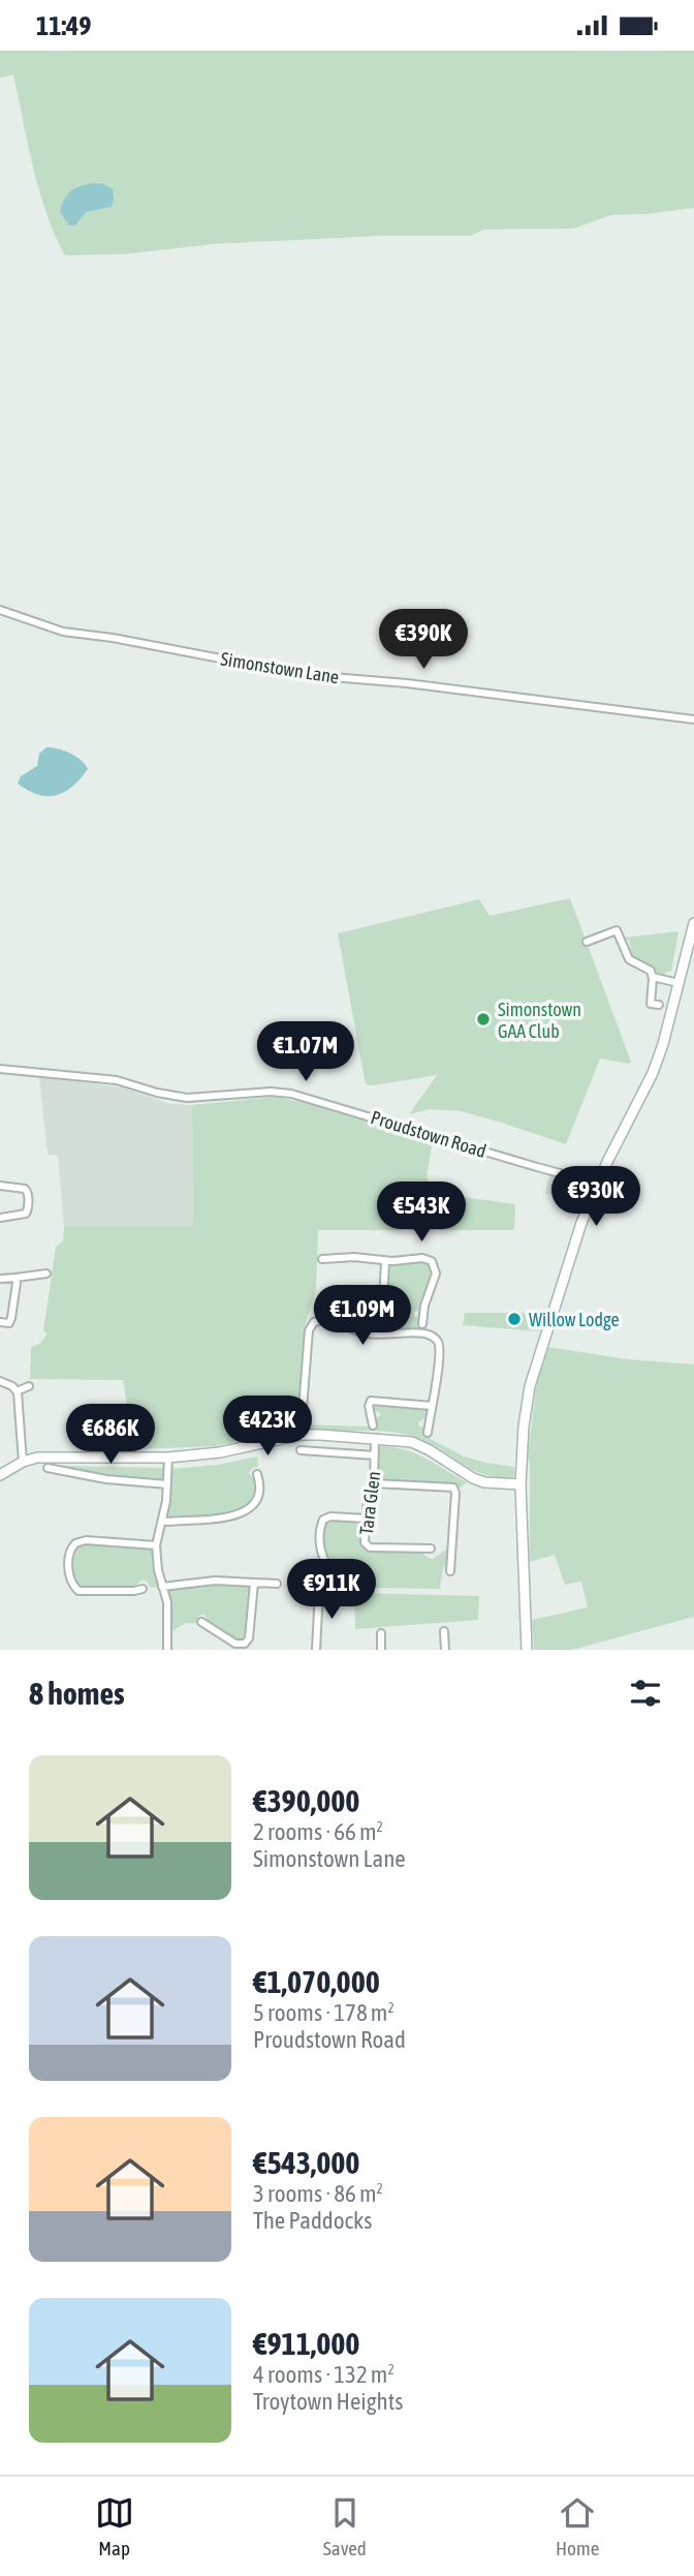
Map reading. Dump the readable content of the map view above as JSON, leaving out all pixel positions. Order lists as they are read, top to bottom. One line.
{"streets":{"street":["Simonstown Lane","Proudstown Road","Tara Glen"]},"places":["Simonstown GAA Club","Willow Lodge"],"page":{"status":"11:49","price":["€390K","€1.07M","€930K","€543K","€1.09M","€423K","€686K","€911K"],"heading":"8 homes","list":[{"name":"€390,000","note":"2 rooms · 66 m² · Simonstown Lane"},{"name":"€1,070,000","note":"5 rooms · 178 m² · Proudstown Road"},{"name":"€543,000","note":"3 rooms · 86 m² · The Paddocks"},{"name":"€911,000","note":"4 rooms · 132 m² · Troytown Heights"}],"tabs":["Map","Saved","Home"]}}
